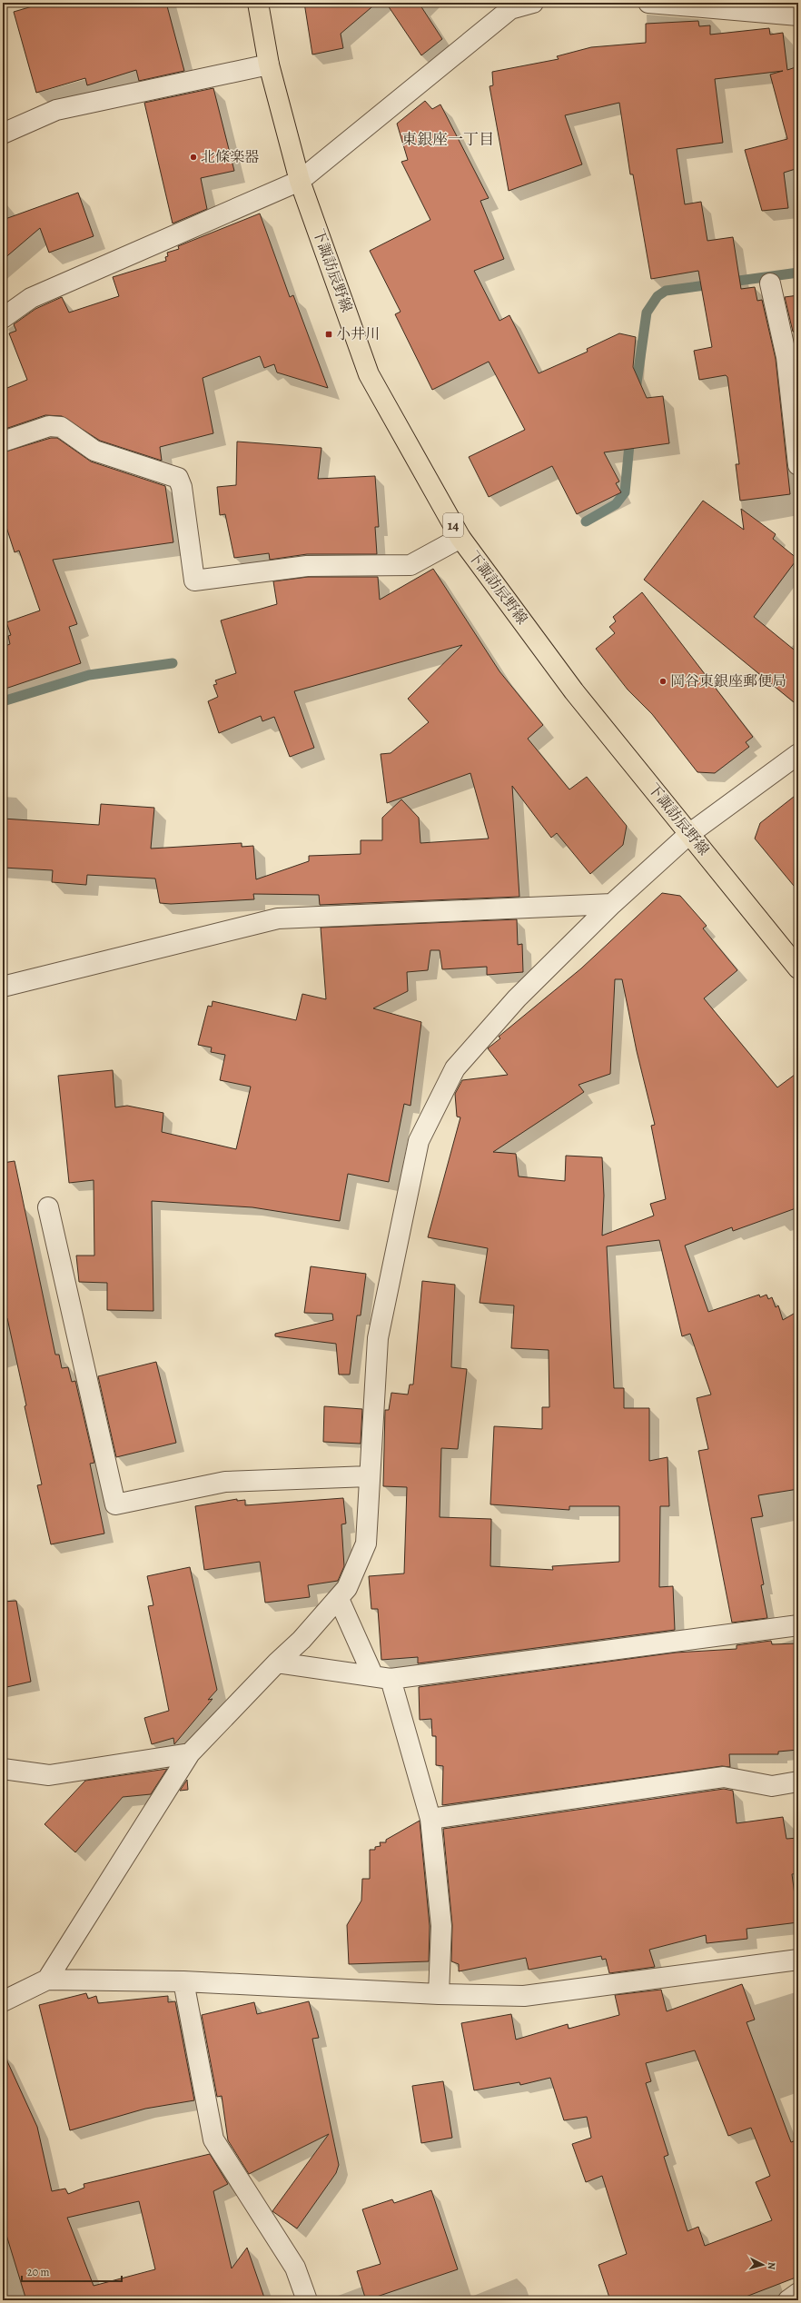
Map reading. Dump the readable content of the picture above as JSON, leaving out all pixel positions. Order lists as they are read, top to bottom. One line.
{"streets":{"main road":["下諏訪辰野線","14"]},"districts":["東銀座一丁目"],"places":{"other":["北條楽器","岡谷東銀座郵便局"],"transit":["小井川"]},"scale_bar":"20 m","north":"right"}
